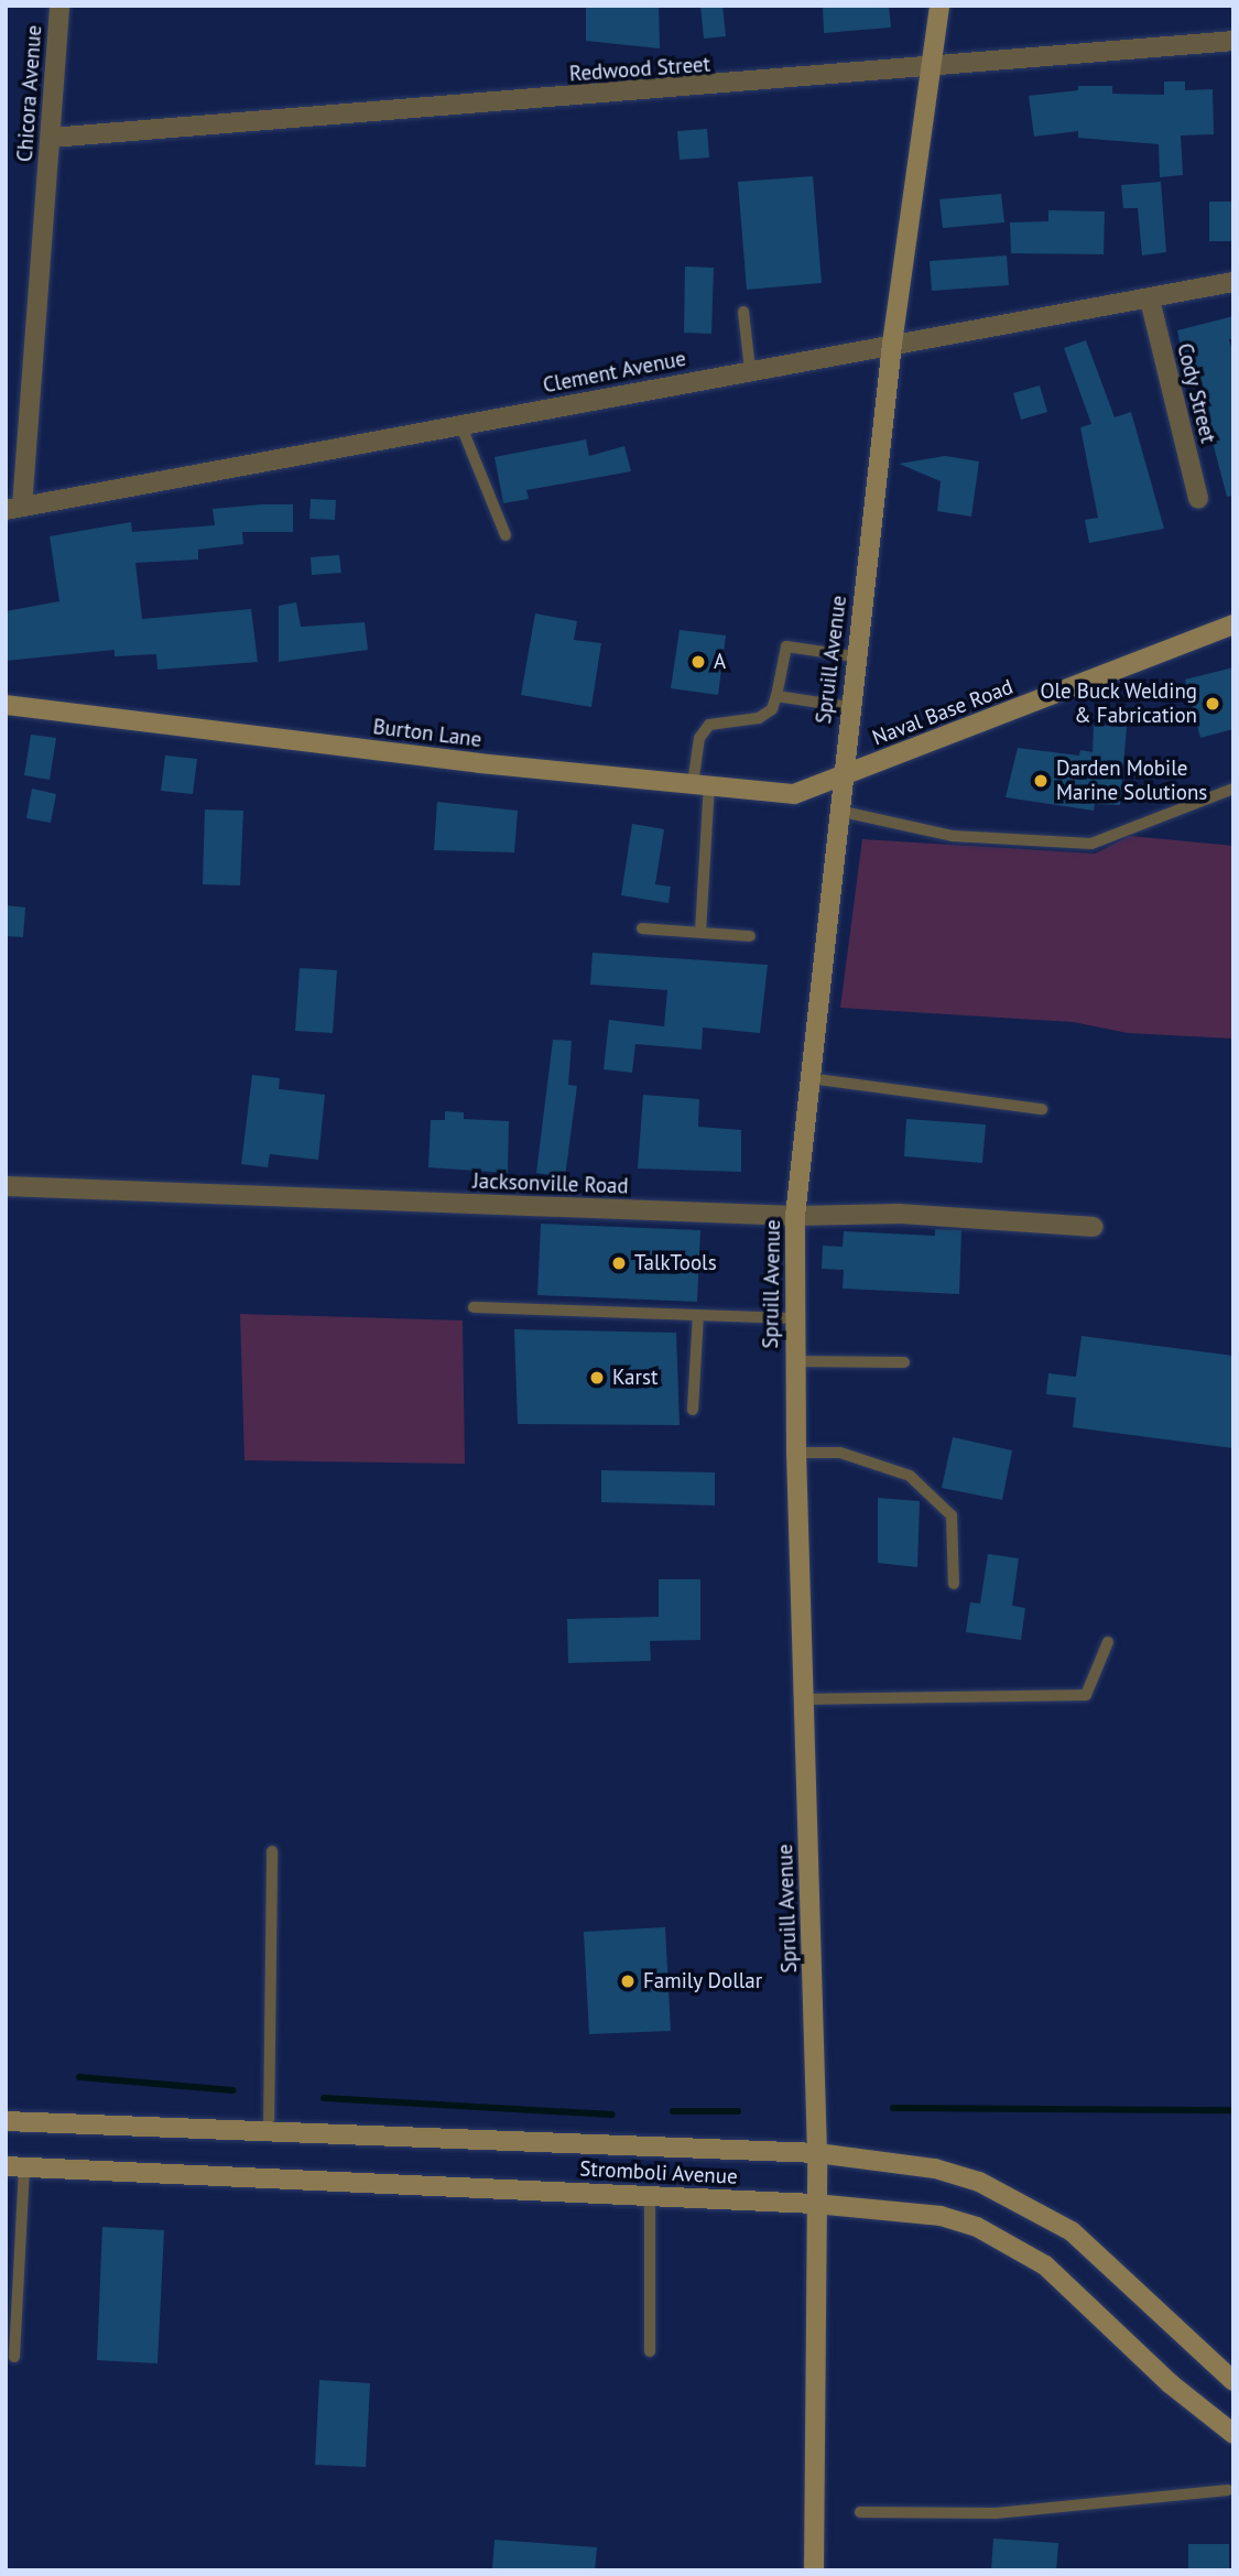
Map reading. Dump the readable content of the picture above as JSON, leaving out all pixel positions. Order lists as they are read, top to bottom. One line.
{"streets":{"street":["Redwood Street","Chicora Avenue","Clement Avenue","Cody Street","Spruill Avenue","Naval Base Road","Burton Lane","Jacksonville Road","Stromboli Avenue"]},"crossings":[["Redwood Street","Chicora Avenue"],["Redwood Street","Spruill Avenue"],["Chicora Avenue","Clement Avenue"],["Clement Avenue","Cody Street"],["Clement Avenue","Spruill Avenue"],["Spruill Avenue","Naval Base Road"],["Spruill Avenue","Burton Lane"],["Spruill Avenue","Jacksonville Road"],["Spruill Avenue","Stromboli Avenue"],["Naval Base Road","Burton Lane"]],"places":["A","Ole Buck Welding & Fabrication","Darden Mobile Marine Solutions","TalkTools","Karst","Family Dollar"]}
